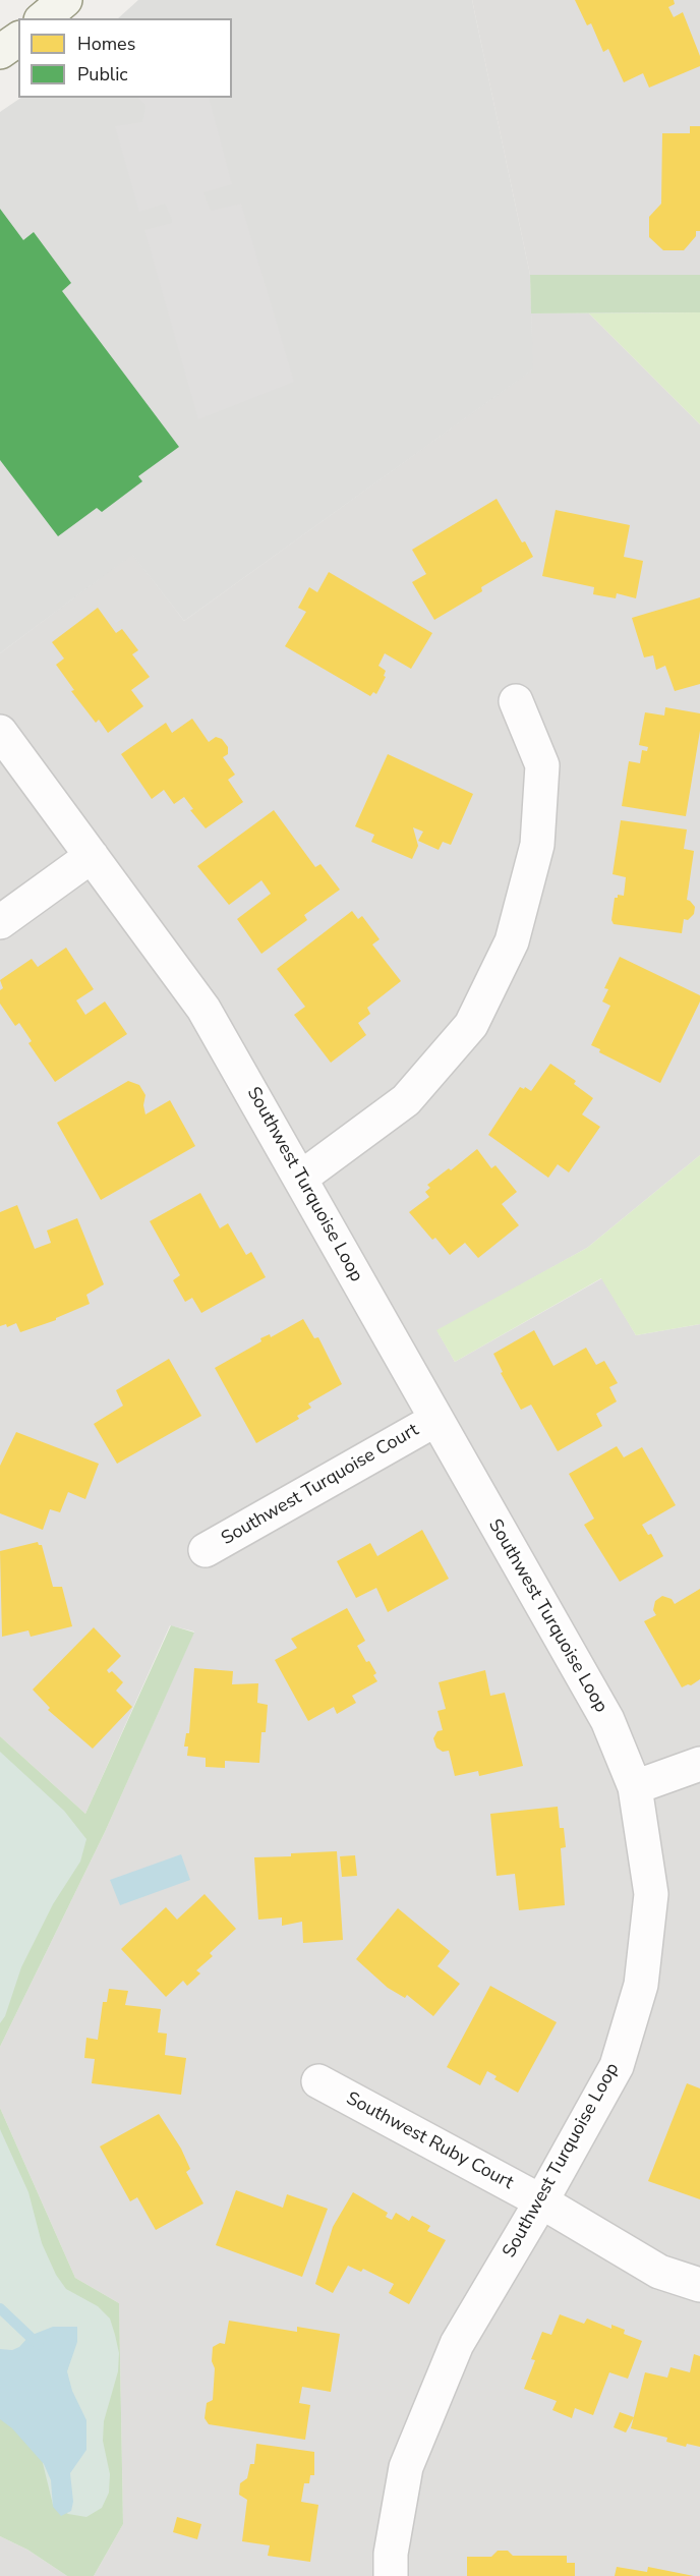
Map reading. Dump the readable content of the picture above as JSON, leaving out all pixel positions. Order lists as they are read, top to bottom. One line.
{"streets":{"street":["Southwest Turquoise Loop","Southwest Turquoise Court","Southwest Ruby Court"]},"crossings":[["Southwest Turquoise Loop","Southwest Turquoise Court"],["Southwest Turquoise Loop","Southwest Ruby Court"]],"legend":["Homes","Public"]}
